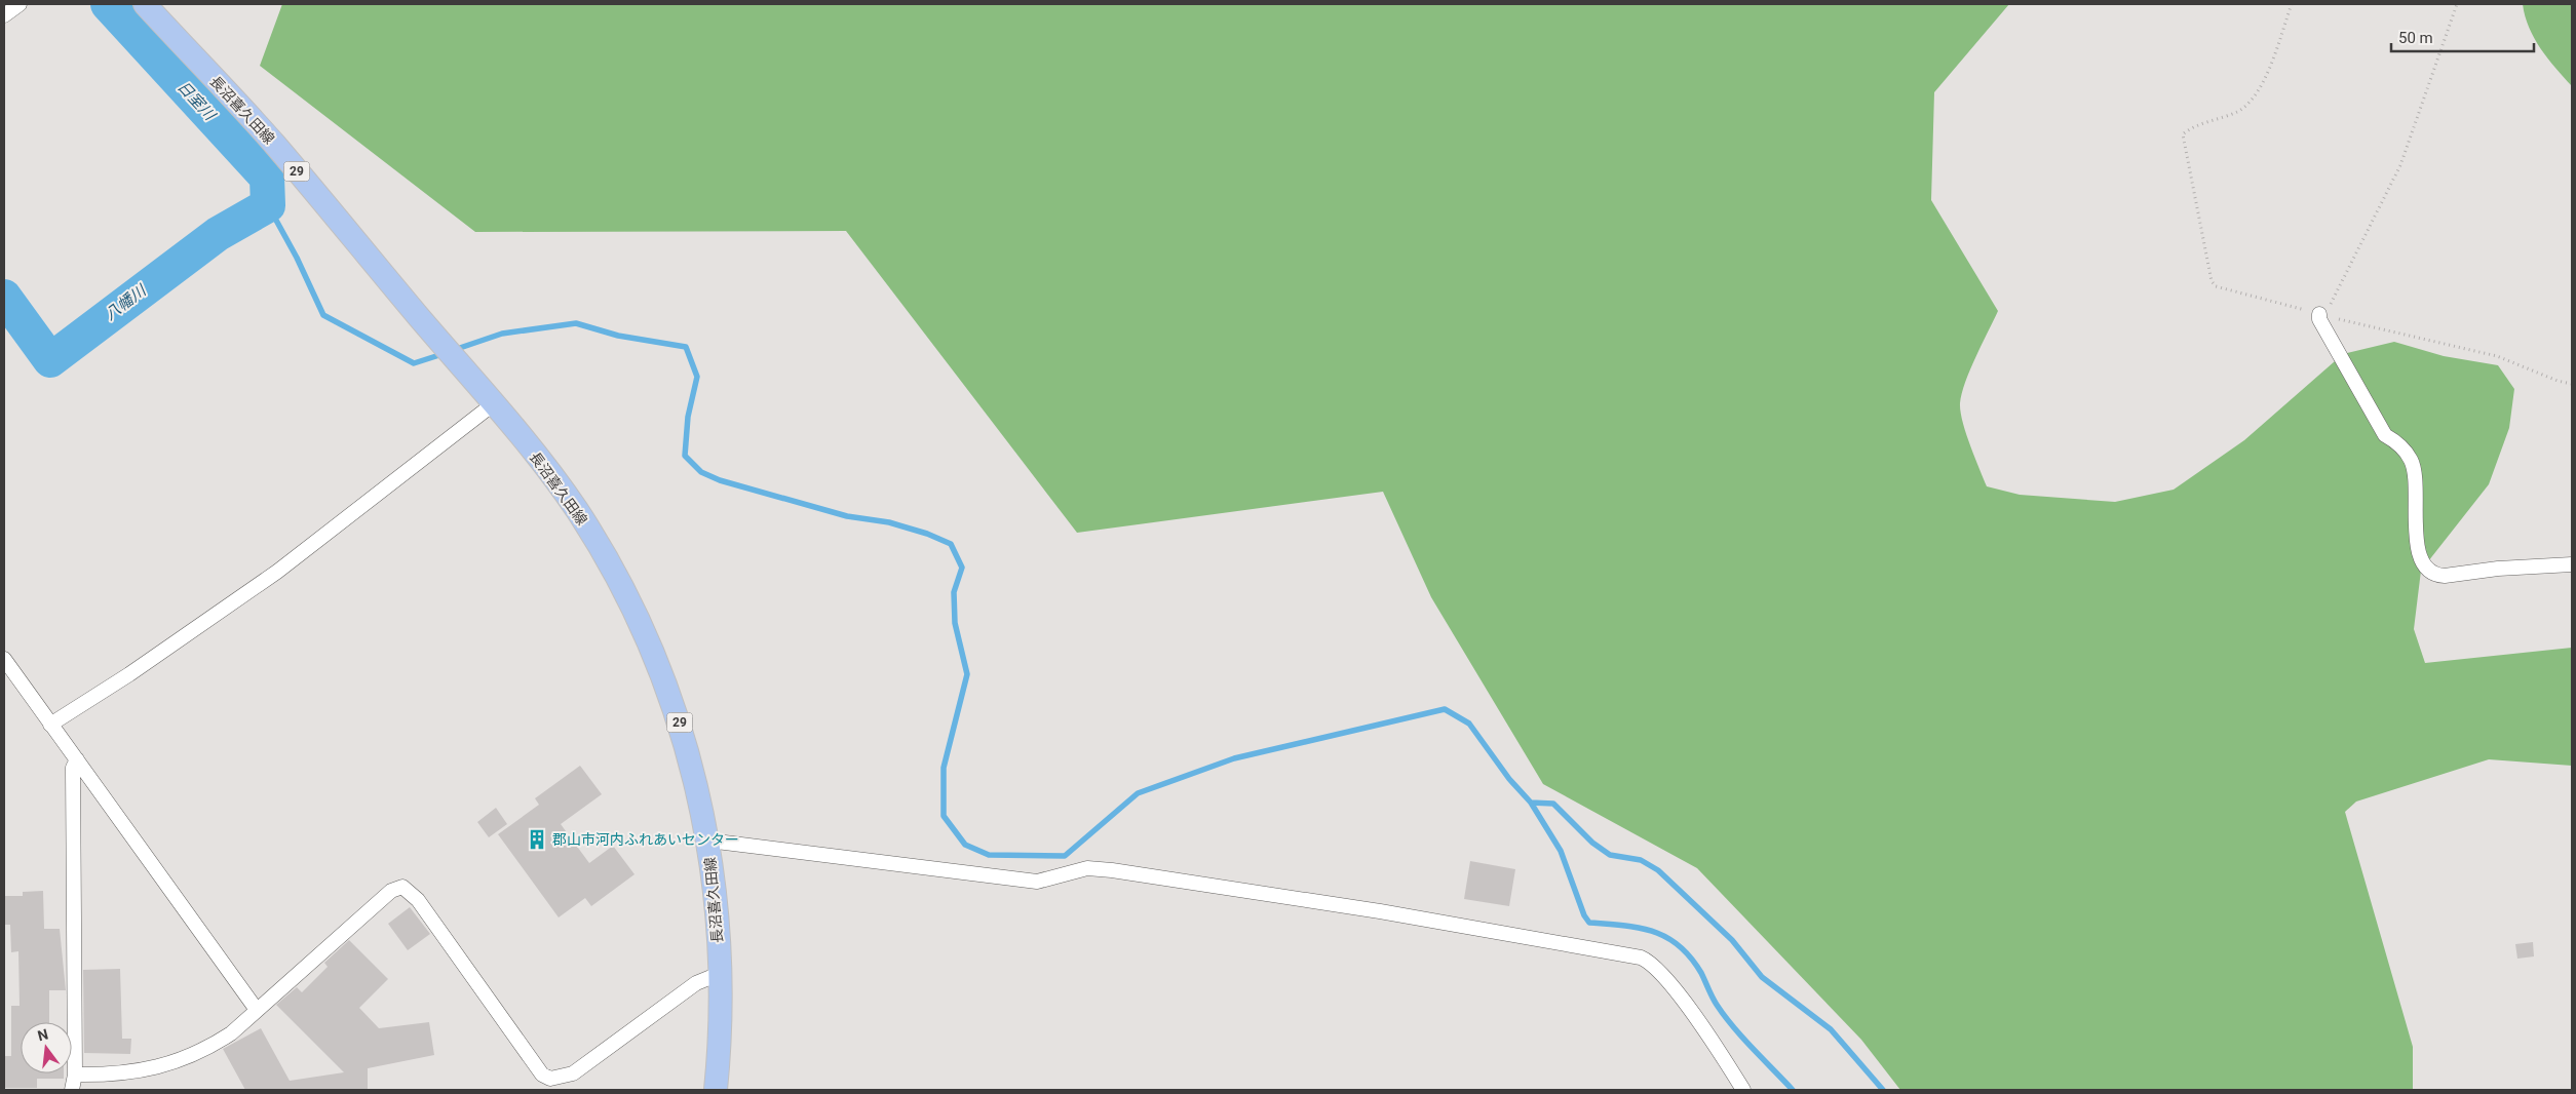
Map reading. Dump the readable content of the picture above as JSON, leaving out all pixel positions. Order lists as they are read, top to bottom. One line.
{"streets":{"main road":["長沼喜久田線","29"]},"water":["日室川","八幡川"],"places":{"building":["郡山市河内ふれあいセンター"]},"scale_bar":"50 m","north":"top"}
